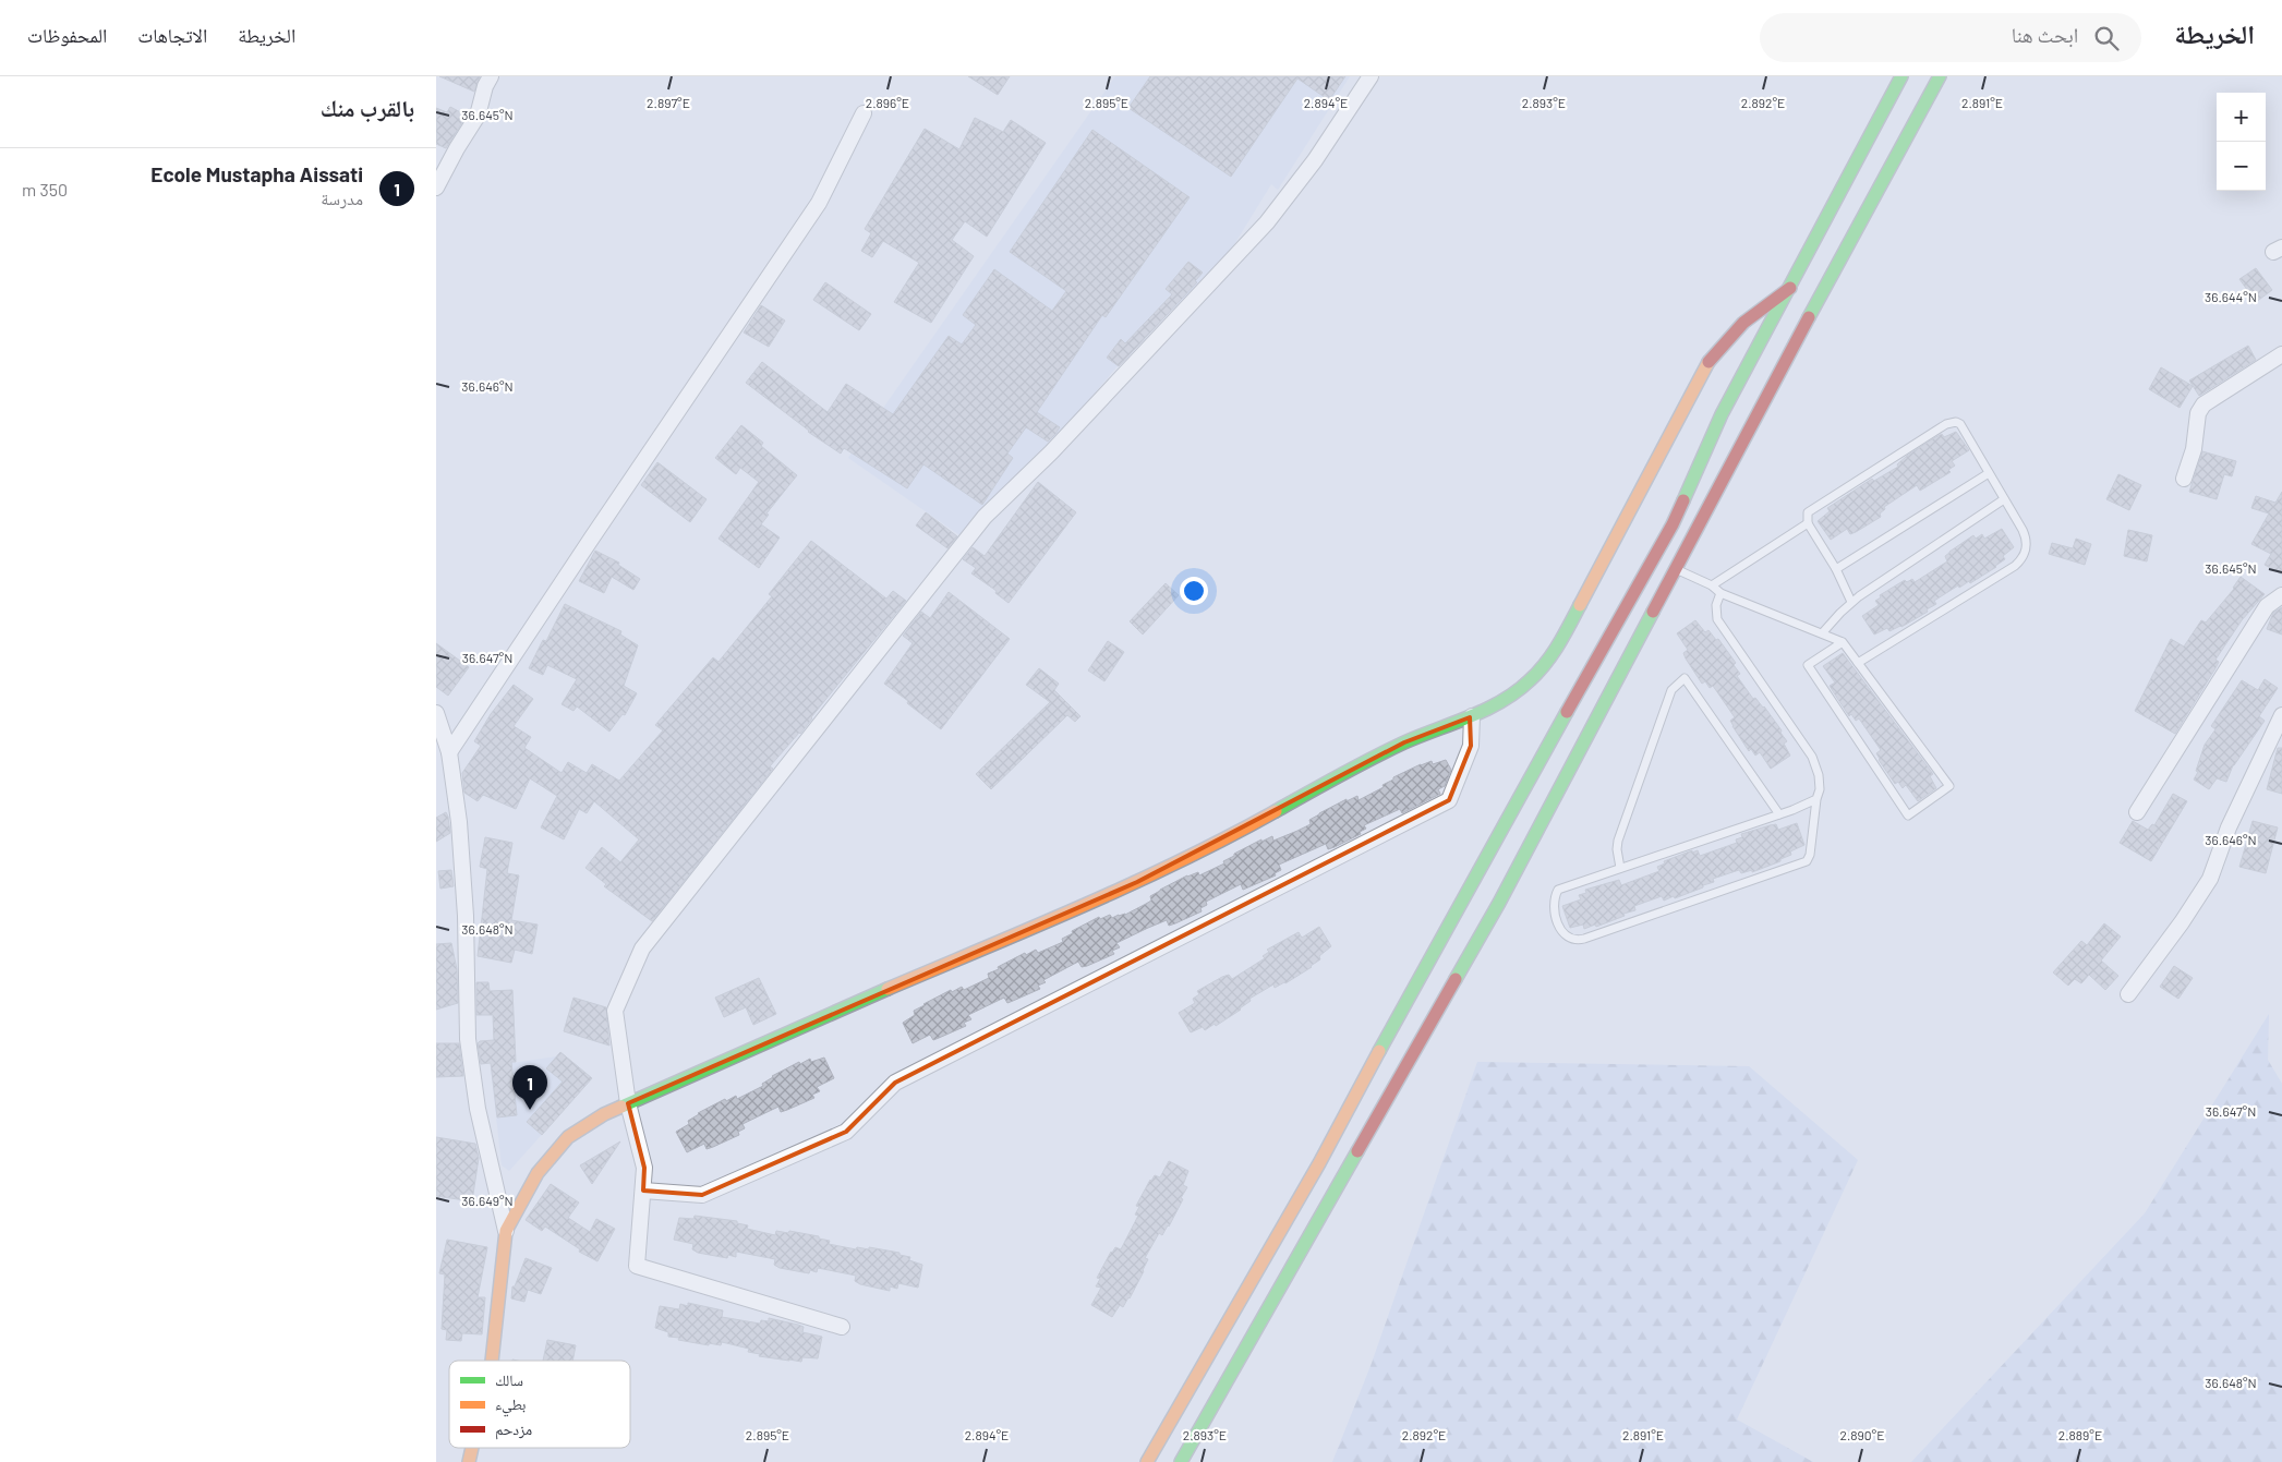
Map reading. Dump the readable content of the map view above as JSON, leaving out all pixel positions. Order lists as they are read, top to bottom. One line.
{"legend":["سالك","بطيء","مزدحم"],"page":{"header":"الخريطة","search":"ابحث هنا","nav":["الخريطة","الاتجاهات","المحفوظات"],"heading":"بالقرب منك","map_buttons":["+","−"],"list":[{"mark":"1","name":"Ecole Mustapha Aissati","note":"مدرسة","value":"350 m"}],"pins":"1"},"coordinates":["2.897°E","2.896°E","2.895°E","2.894°E","2.893°E","2.892°E","2.891°E","36.645°N","36.644°N","36.646°N","36.647°N","36.648°N","36.649°N","2.890°E","2.889°E"]}
